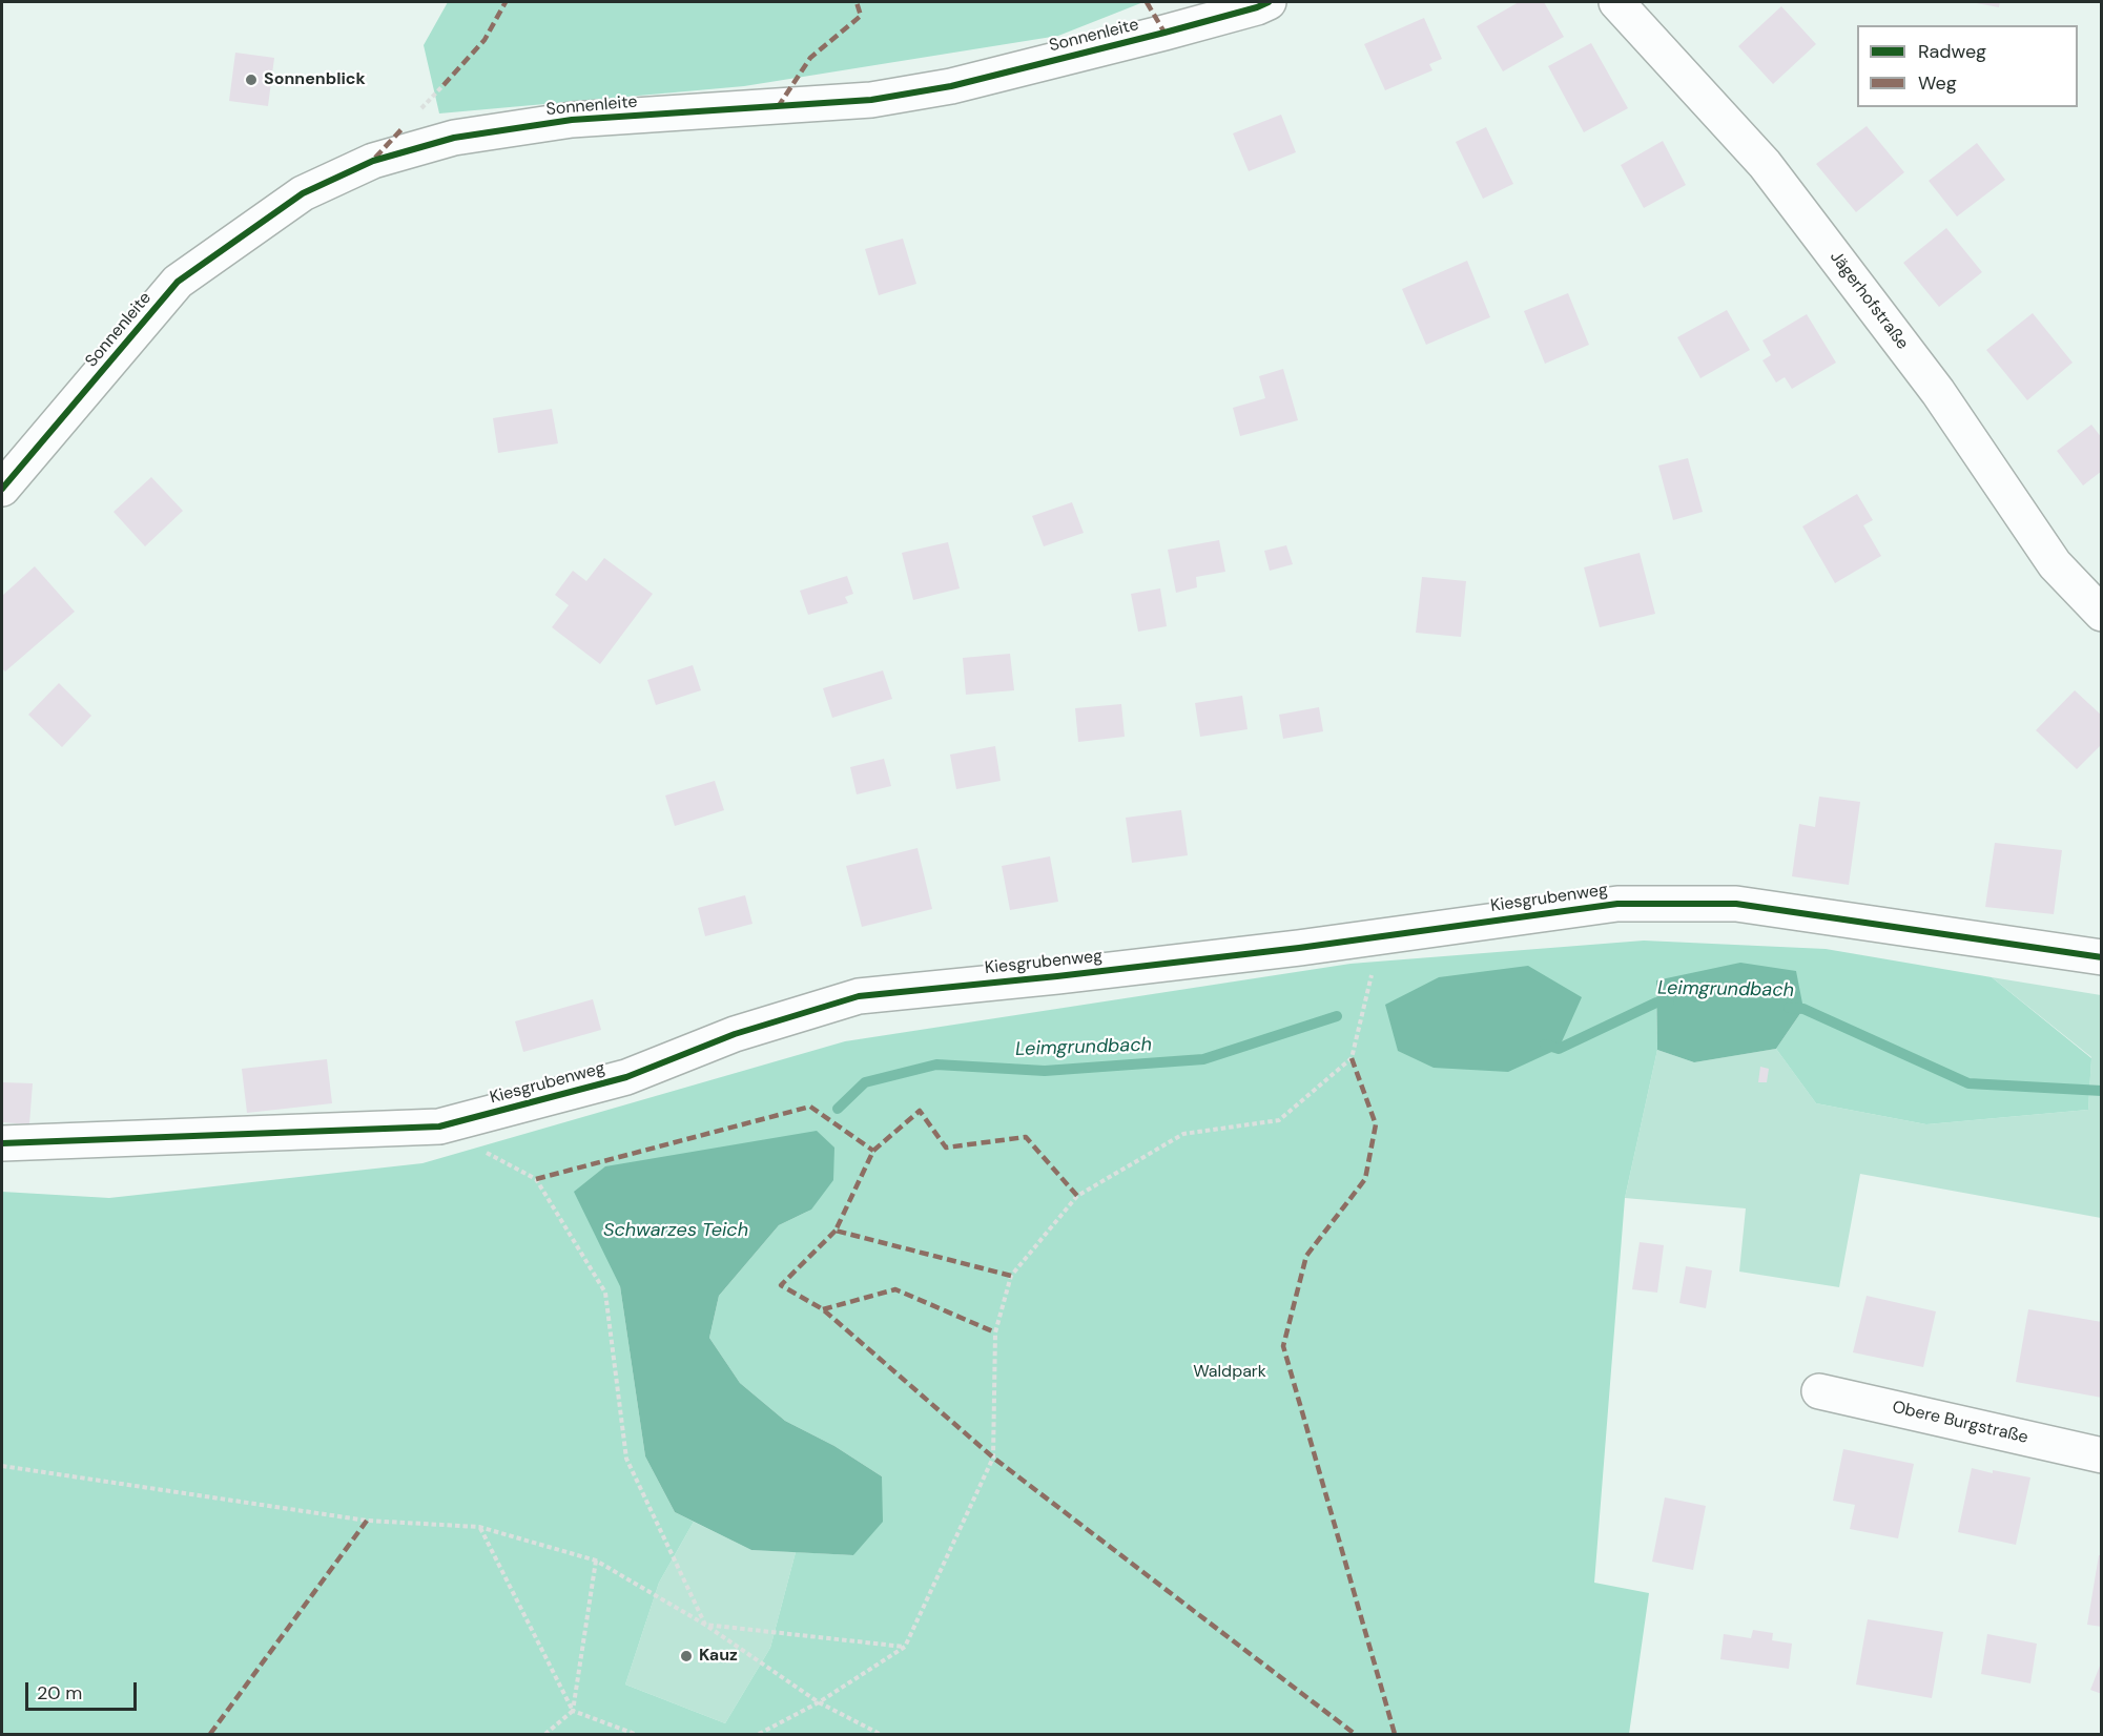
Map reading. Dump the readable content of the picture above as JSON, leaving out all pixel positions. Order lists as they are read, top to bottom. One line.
{"streets":{"street":["Sonnenleite","Jägerhofstraße","Kiesgrubenweg","Obere Burgstraße"]},"water":["Leimgrundbach","Schwarzes Teich"],"parks":["Waldpark"],"places":["Sonnenblick","Kauz"],"legend":["Radweg","Weg"],"scale_bar":"20 m"}
